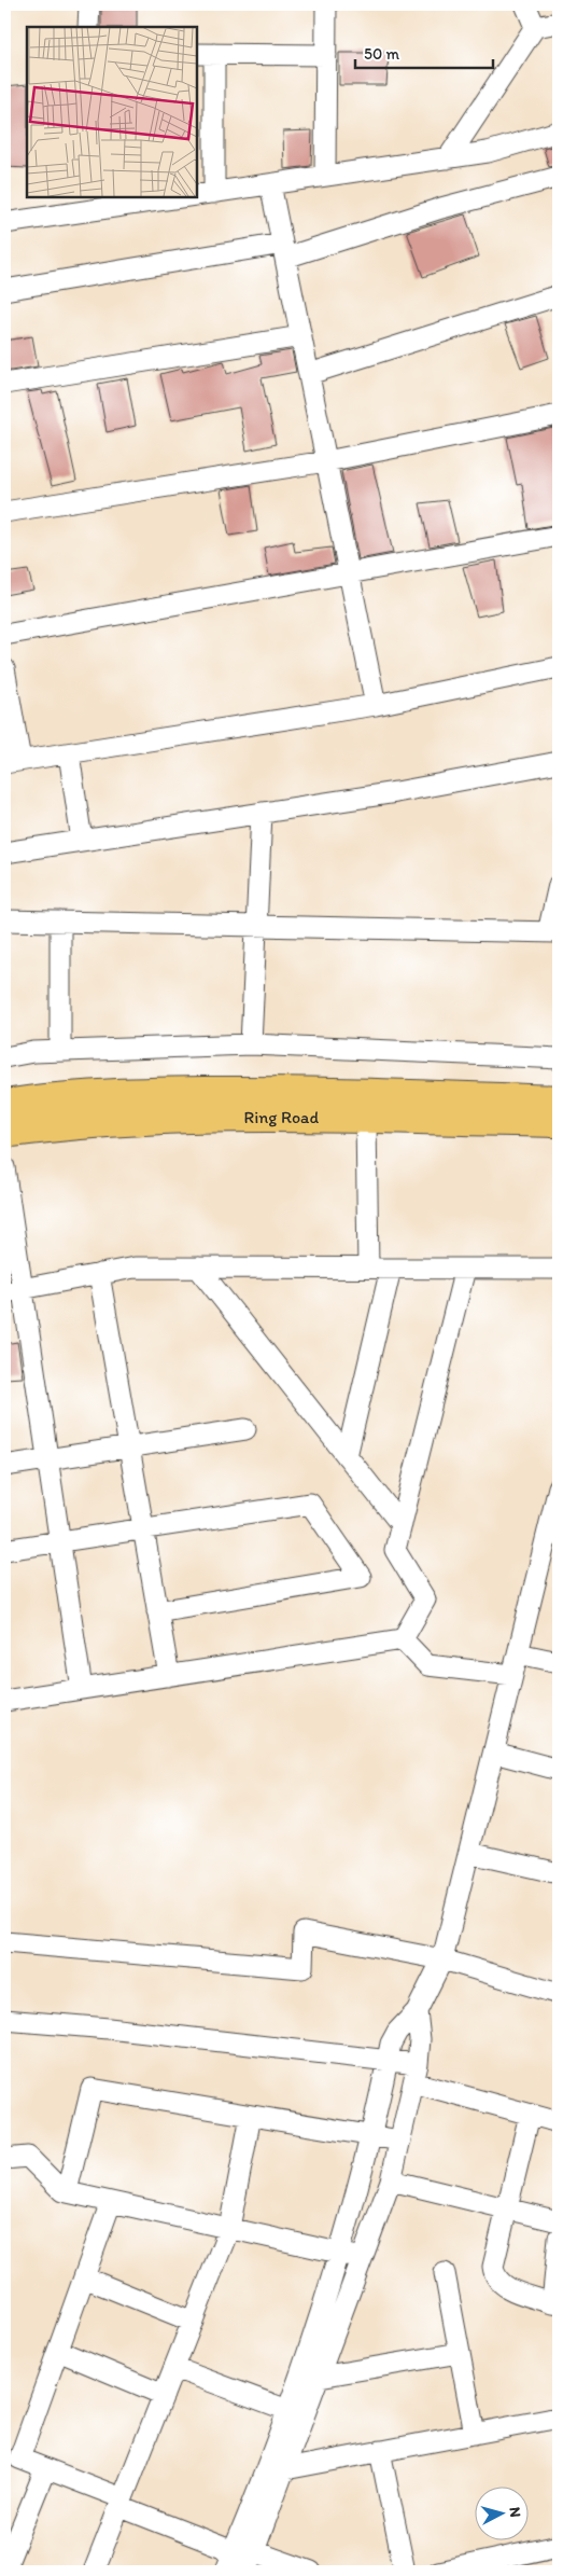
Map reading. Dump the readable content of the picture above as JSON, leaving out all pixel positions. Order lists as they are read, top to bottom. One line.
{"streets":{"highway":["Ring Road"]},"scale_bar":"50 m","north":"right"}
